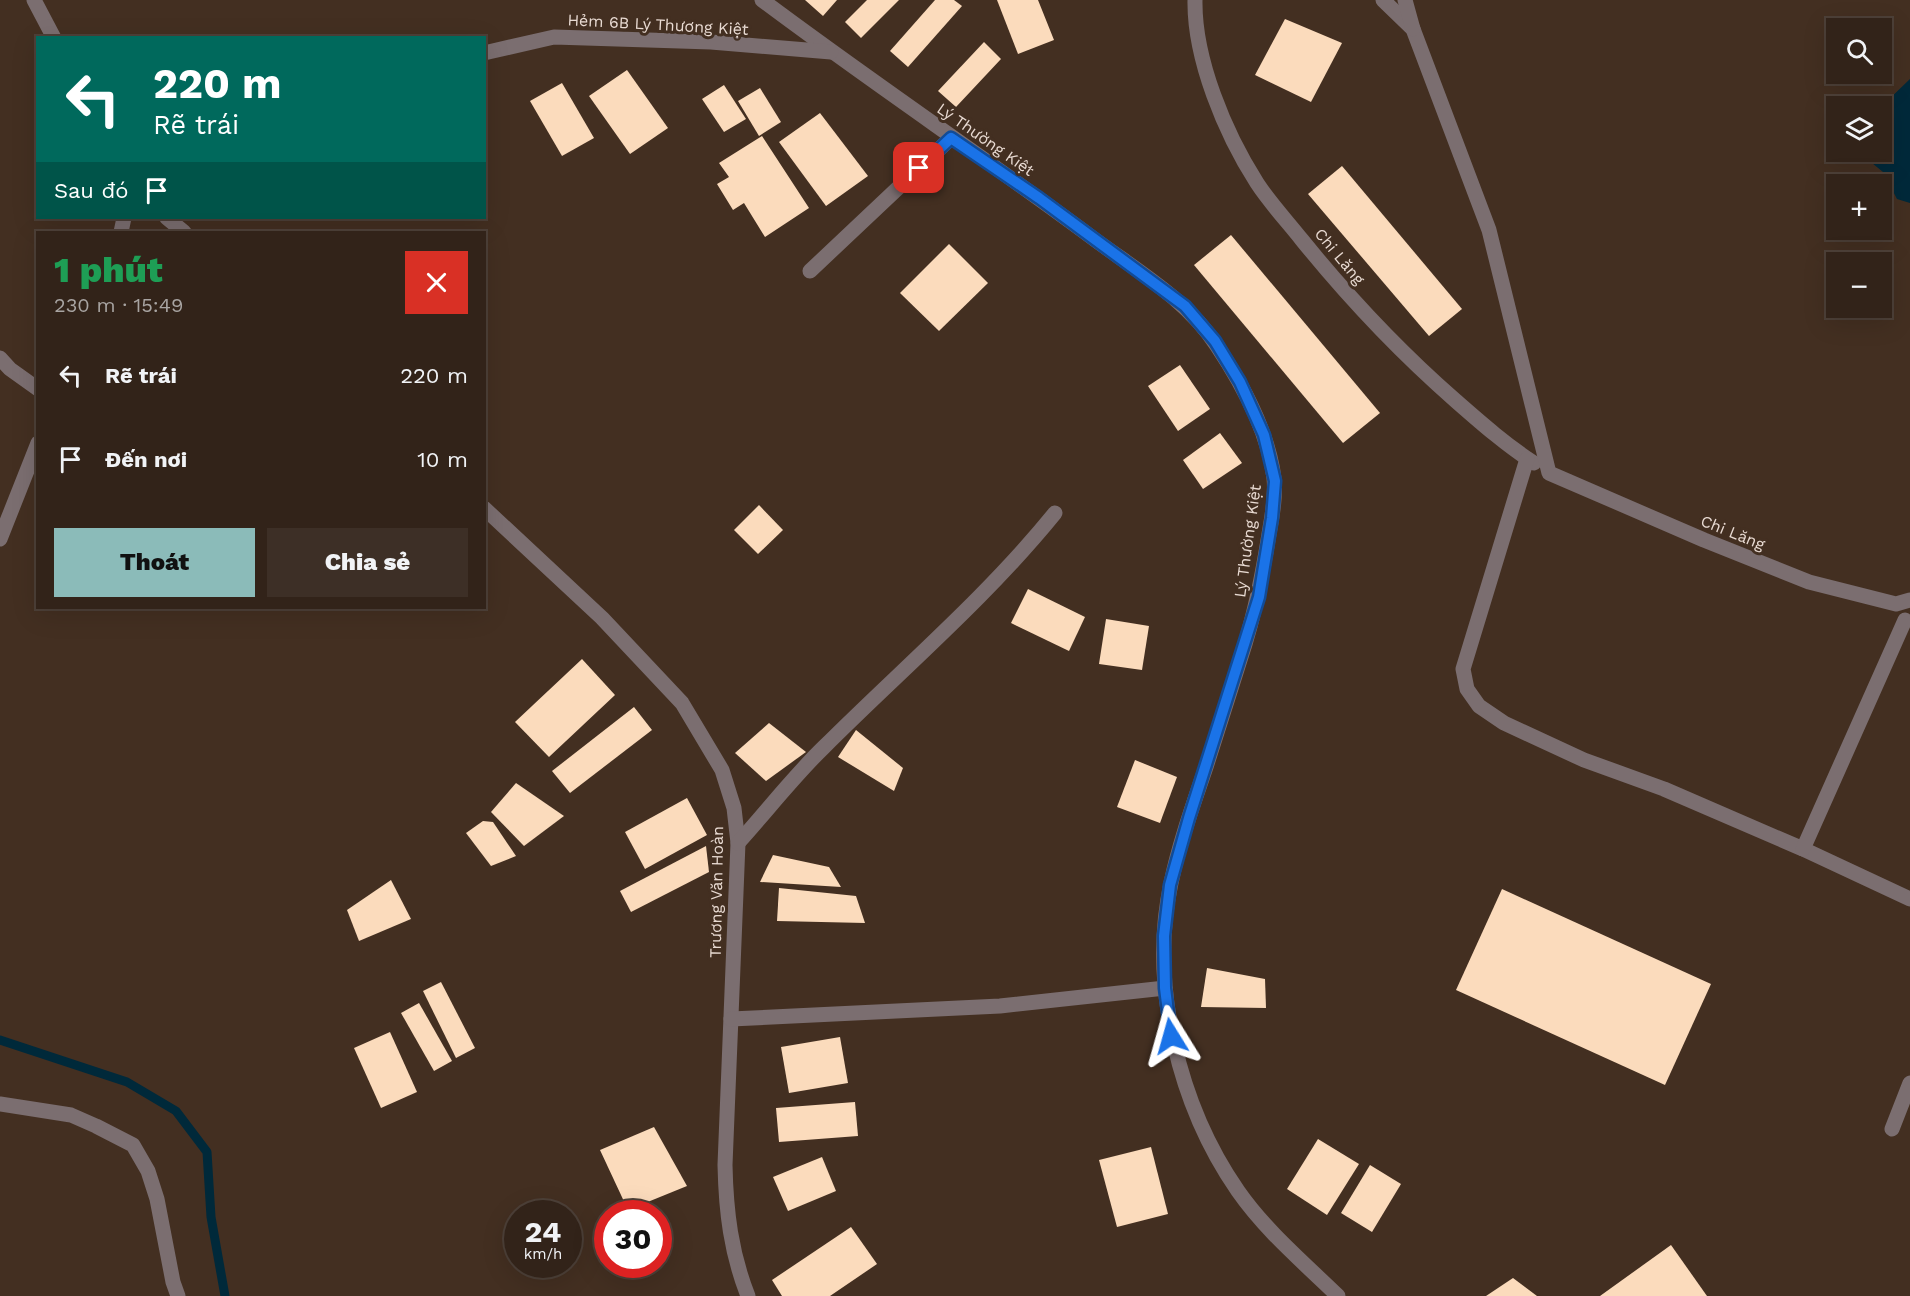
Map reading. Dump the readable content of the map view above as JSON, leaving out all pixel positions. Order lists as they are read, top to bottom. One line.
{"streets":{"street":["Hẻm 6B Lý Thương Kiệt","Lý Thường Kiệt","Chi Lăng","Trương Văn Hoàn"]},"crossings":[["Hẻm 6B Lý Thương Kiệt","Lý Thường Kiệt"]],"page":{"map_buttons":["+","−"],"turn":["220 m","Rẽ trái"],"then":"Sau đó","heading":["1 phút","230 m · 15:49"],"list":[{"name":"Rẽ trái","value":"220 m"},{"name":"Đến nơi","value":"10 m"}],"buttons":["Thoát","Chia sẻ"],"speed":"24 km/h","limit":"30"}}
